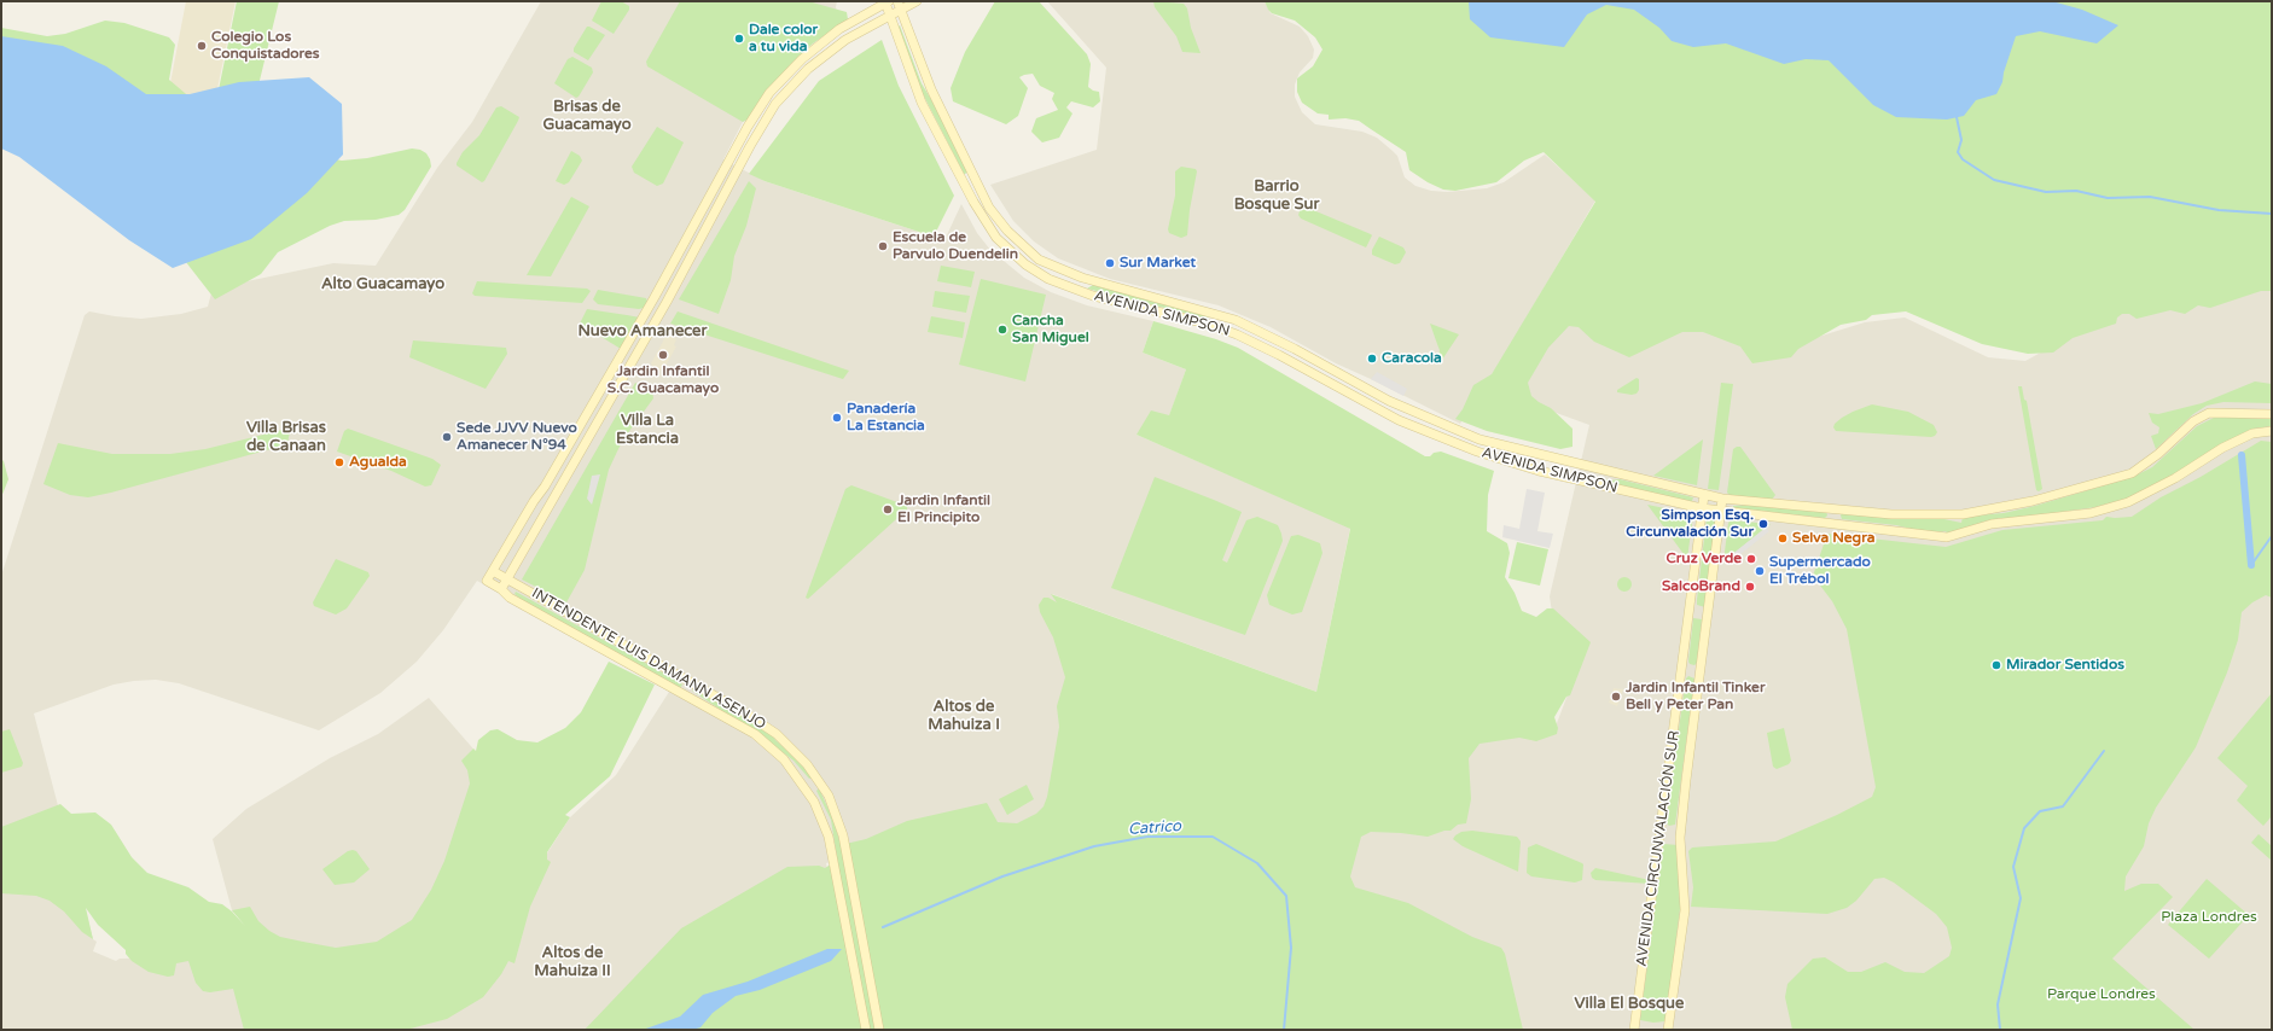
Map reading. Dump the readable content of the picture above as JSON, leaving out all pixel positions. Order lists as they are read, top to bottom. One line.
{"streets":{"main road":["AVENIDA SIMPSON","INTENDENTE LUIS DAMANN ASENJO","AVENIDA CIRCUNVALACIÓN SUR"]},"crossings":[["AVENIDA SIMPSON","AVENIDA CIRCUNVALACIÓN SUR"]],"districts":["Brisas de Guacamayo","Barrio Bosque Sur","Alto Guacamayo","Nuevo Amanecer","Villa La Estancia","Villa Brisas de Canaan","Altos de Mahuiza I","Altos de Mahuiza II","Villa El Bosque"],"water":["Catrico"],"parks":["Plaza Londres","Parque Londres"],"places":["Dale color a tu vida","Colegio Los Conquistadores","Escuela de Parvulo Duendelin","Sur Market","Cancha San Miguel","Jardin Infantil S.C. Guacamayo","Caracola","Panadería La Estancia","Sede JJVV Nuevo Amanecer N°94","Agualda","Jardin Infantil El Principito","Simpson Esq. Circunvalación Sur","Selva Negra","Cruz Verde","Supermercado El Trébol","SalcoBrand","Mirador Sentidos","Jardin Infantil Tinker Bell y Peter Pan"]}
